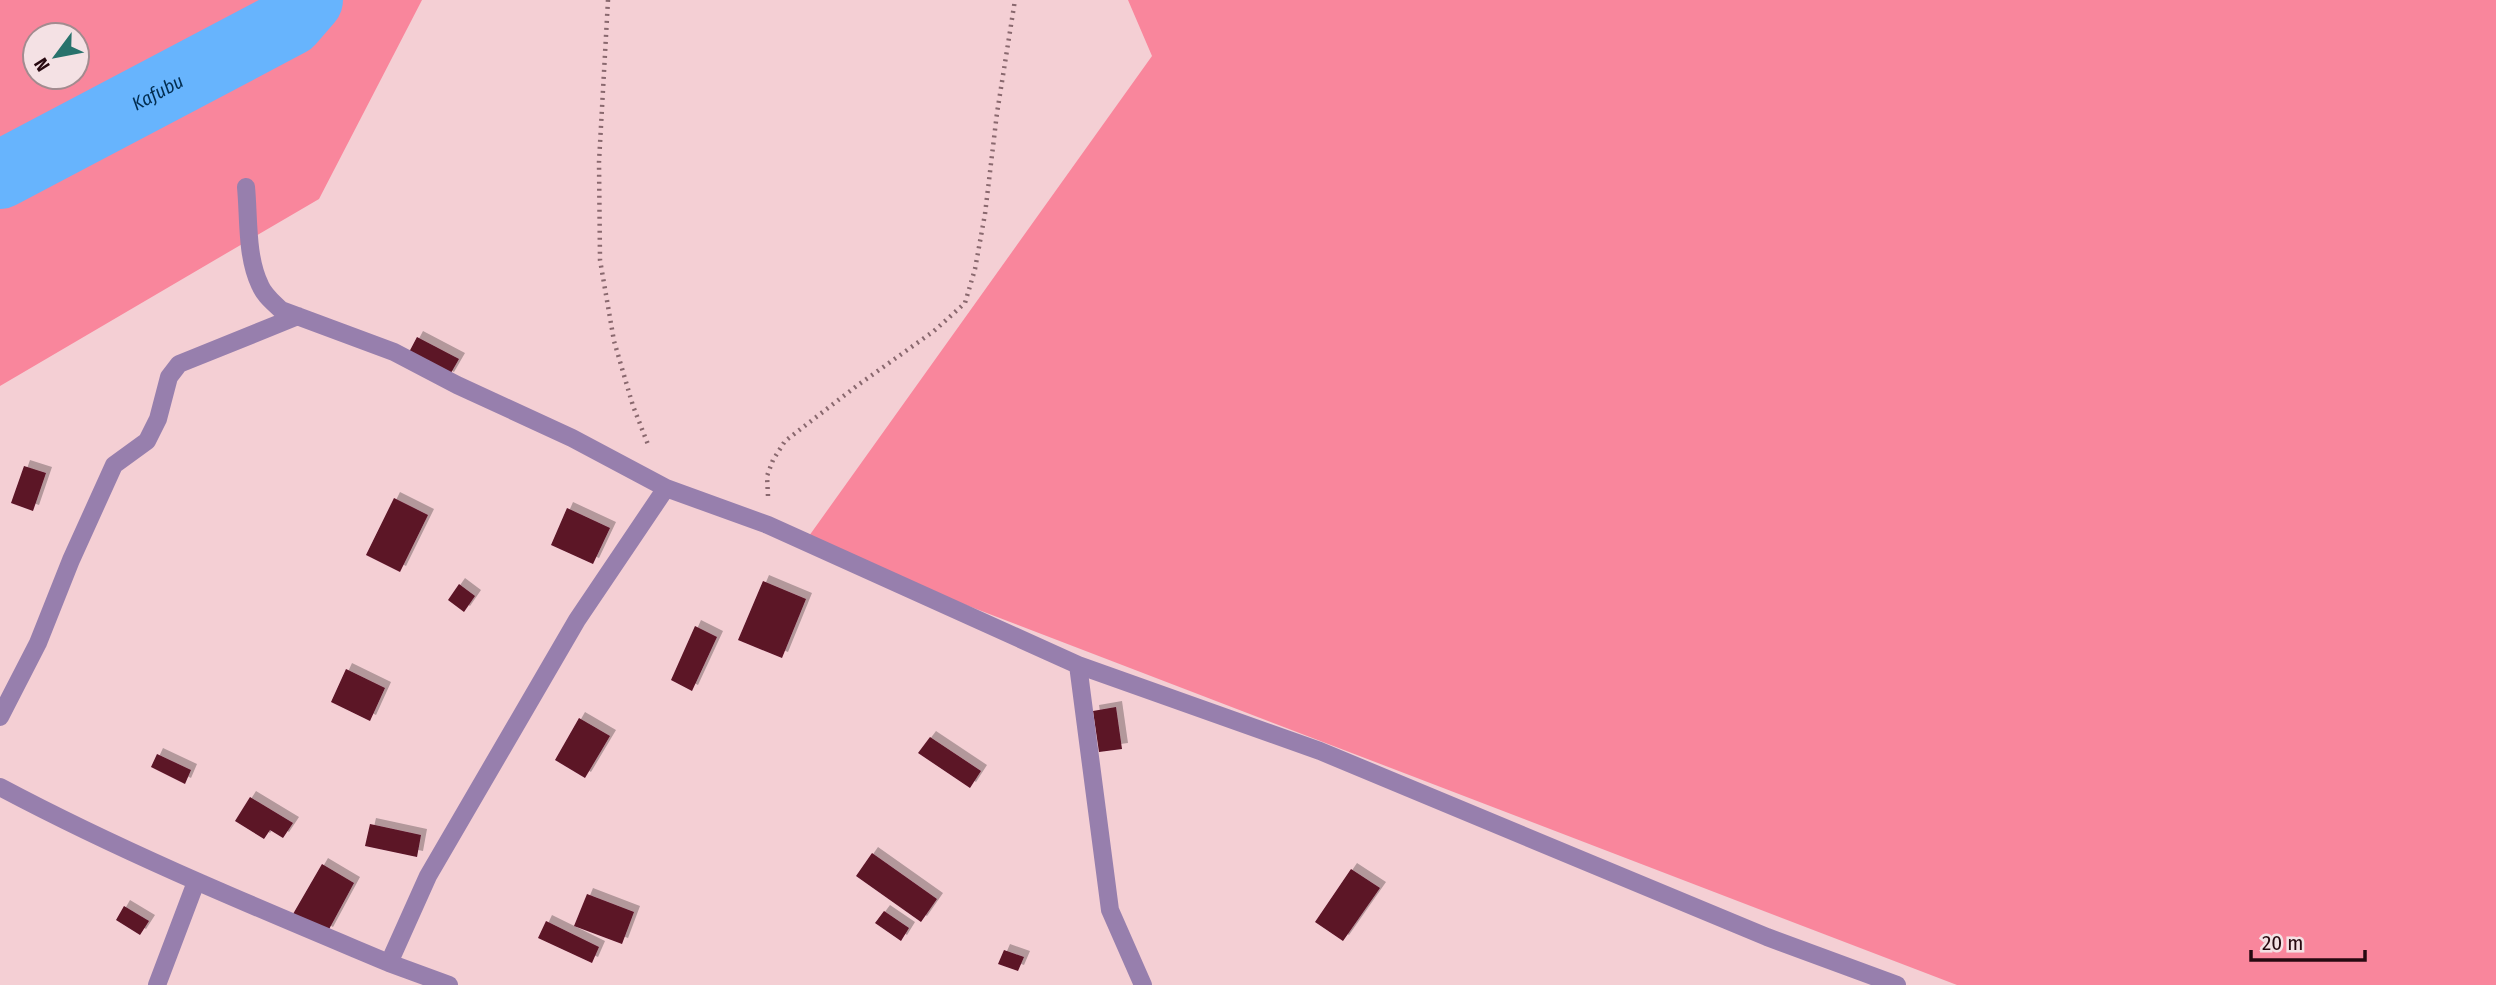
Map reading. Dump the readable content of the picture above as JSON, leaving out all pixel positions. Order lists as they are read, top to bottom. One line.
{"water":["Kafubu"],"scale_bar":"20 m","north":"bottom left"}
